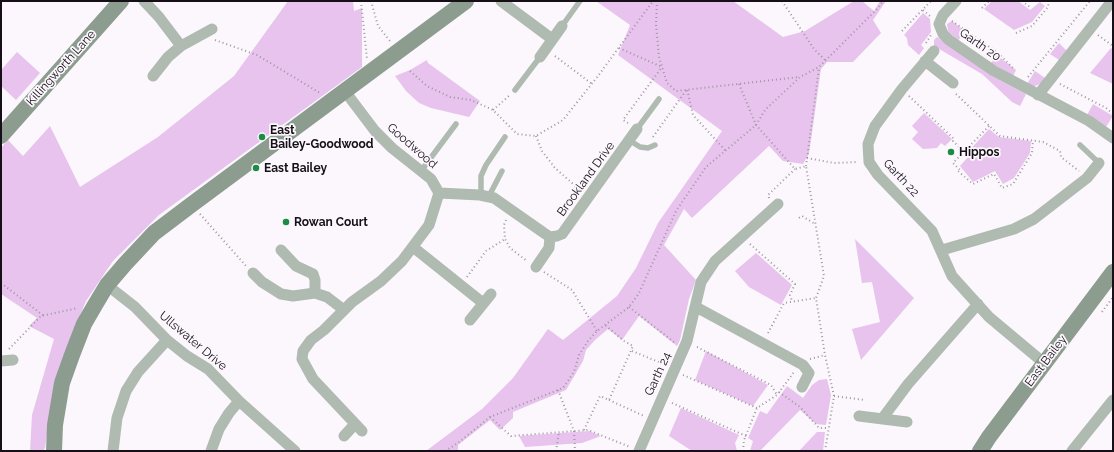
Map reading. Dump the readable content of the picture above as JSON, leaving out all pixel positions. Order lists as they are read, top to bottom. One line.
{"streets":{"street":["Garth 20","Killingworth Lane","Goodwood","Garth 22","Brookland Drive","Ullswater Drive","East Bailey","Garth 24"]},"crossings":[["Garth 22","East Bailey"]],"places":["East Bailey-Goodwood","Hippos","East Bailey","Rowan Court"]}
